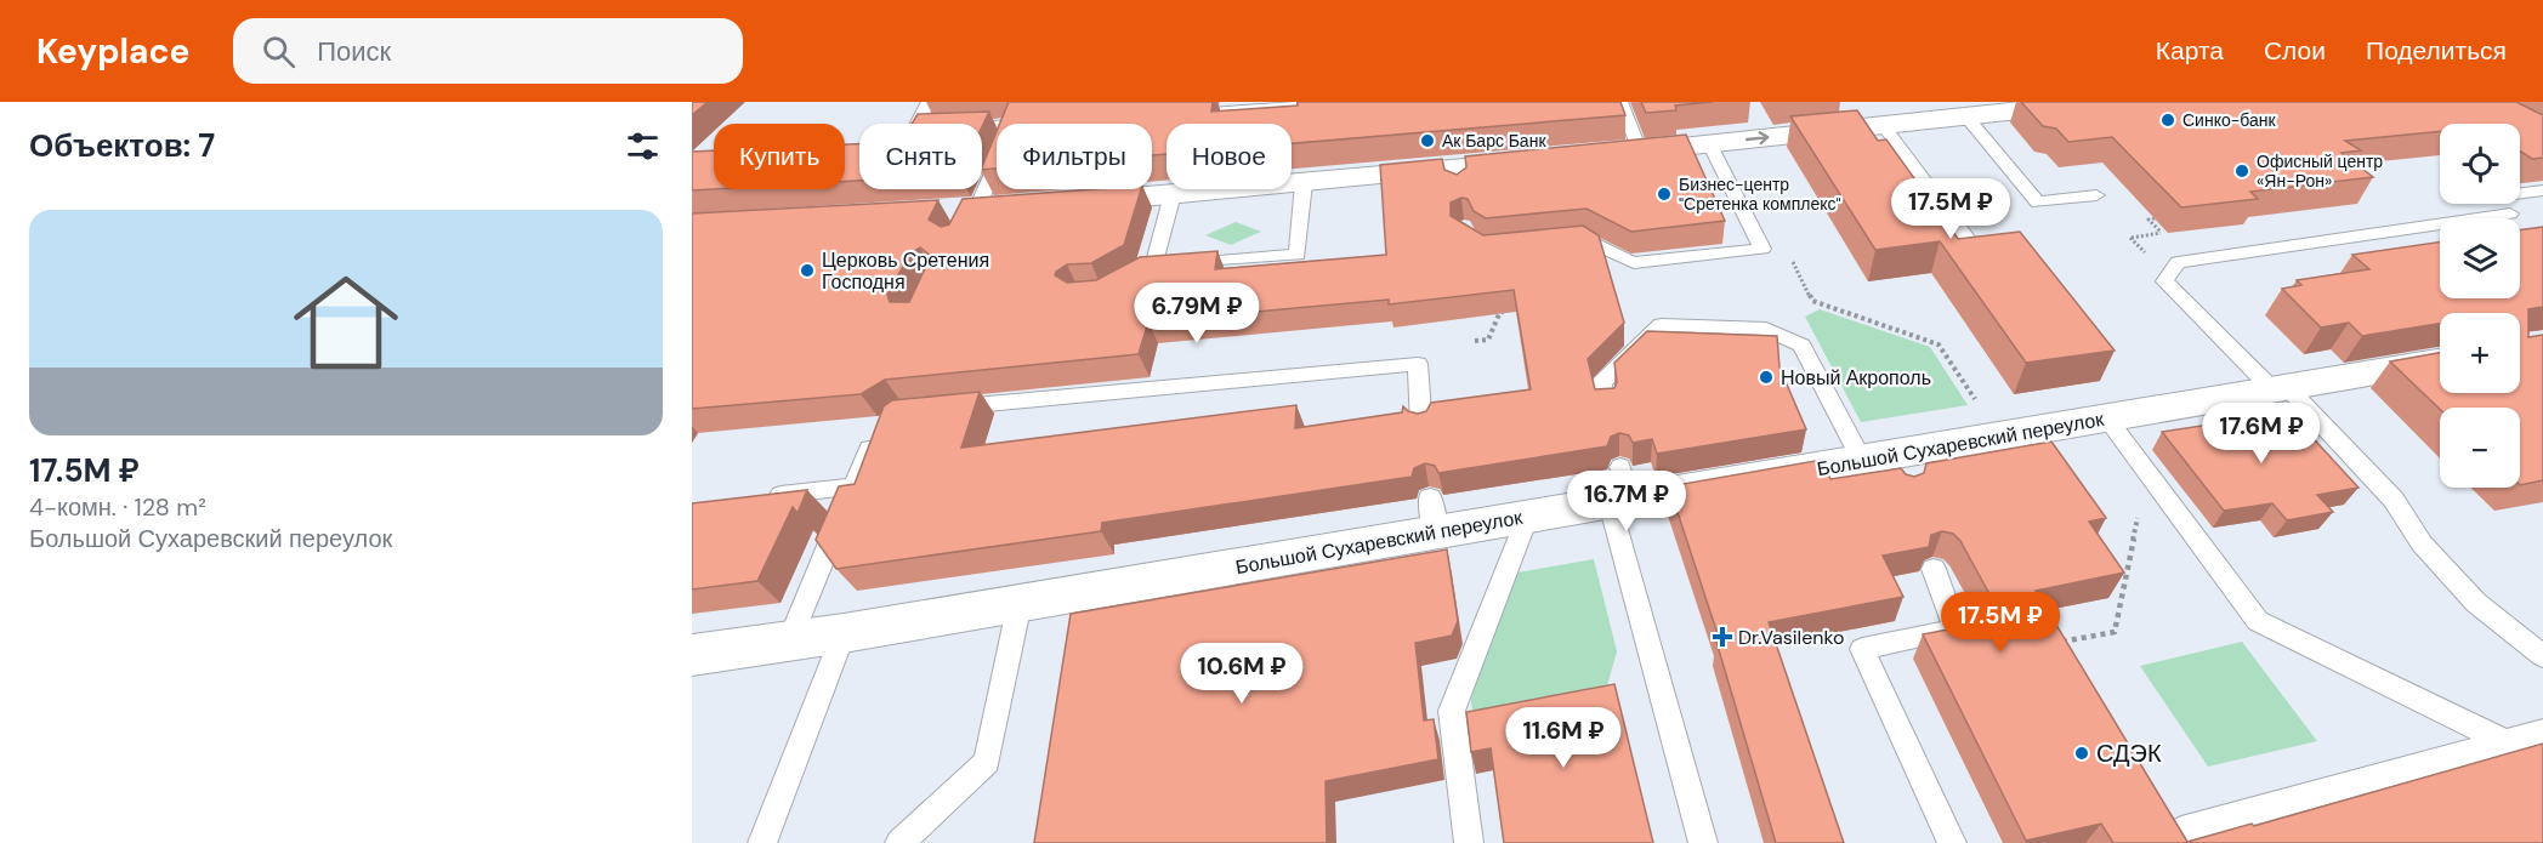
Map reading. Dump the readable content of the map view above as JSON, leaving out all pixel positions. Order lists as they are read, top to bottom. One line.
{"streets":{"street":["Большой Сухаревский переулок"]},"places":{"other":["Синко-банк","Ак Барс Банк","Офисный центр «Ян-Рон»","Бизнес-центр \"Сретенка комплекс\"","Церковь Сретения Господня","Новый Акрополь","СДЭК"],"health":["Dr.Vasilenko"]},"page":{"header":"Keyplace","search":"Поиск","nav":["Карта","Слои","Поделиться"],"heading":"Объектов: 7","map_buttons":["+","−"],"chip":["Купить","Снять","Фильтры","Новое"],"price":["17.5M ₽","6.79M ₽","17.6M ₽","16.7M ₽","17.5M ₽","10.6M ₽","11.6M ₽"],"list":[{"name":"17.5M ₽","note":"4-комн. · 128 m² · Большой Сухаревский переулок"}]}}
